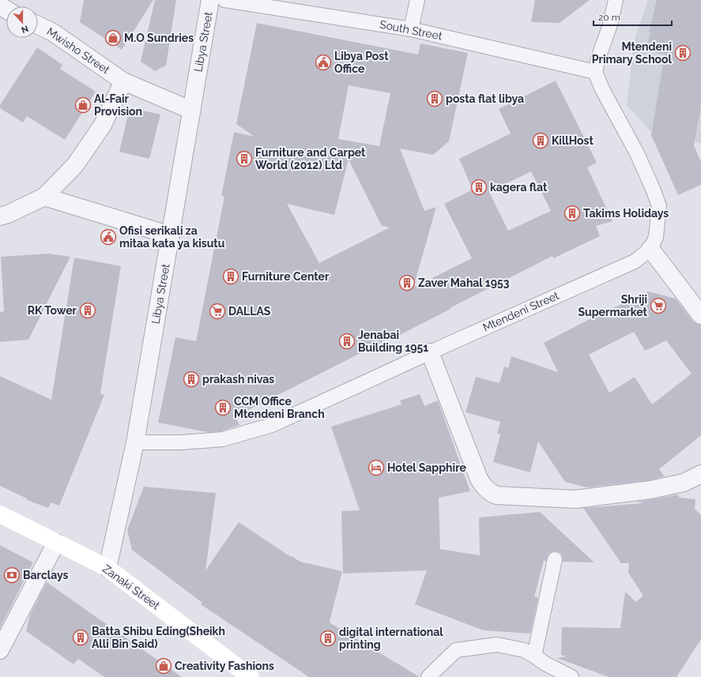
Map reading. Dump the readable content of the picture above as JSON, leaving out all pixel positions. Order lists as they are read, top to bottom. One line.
{"streets":{"street":["Libya Street","Mwisho Street","Zanaki Street"],"lane":["South Street","Mtendeni Street"]},"crossings":[["South Street","Mtendeni Street"],["Libya Street","Mwisho Street"],["Libya Street","Mtendeni Street"],["Libya Street","Zanaki Street"]],"places":{"shop":["M.O Sundries","Al-Fair Provision","Creativity Fashions"],"building":["Mtendeni Primary School","posta flat libya","KillHost","Furniture and Carpet World (2012) Ltd","kagera flat","Takims Holidays","Furniture Center","Zaver Mahal 1953","RK Tower","Jenabai Building 1951","prakash nivas","CCM Office Mtendeni Branch","Batta Shibu Eding(Sheikh Alli Bin Said)","digital international printing"],"public building":["Libya Post Office","Ofisi serikali za mitaa kata ya kisutu"],"supermarket":["Shriji Supermarket","DALLAS"],"hotel":["Hotel Sapphire"],"bank":["Barclays"]},"scale_bar":"20 m","north":"bottom"}
